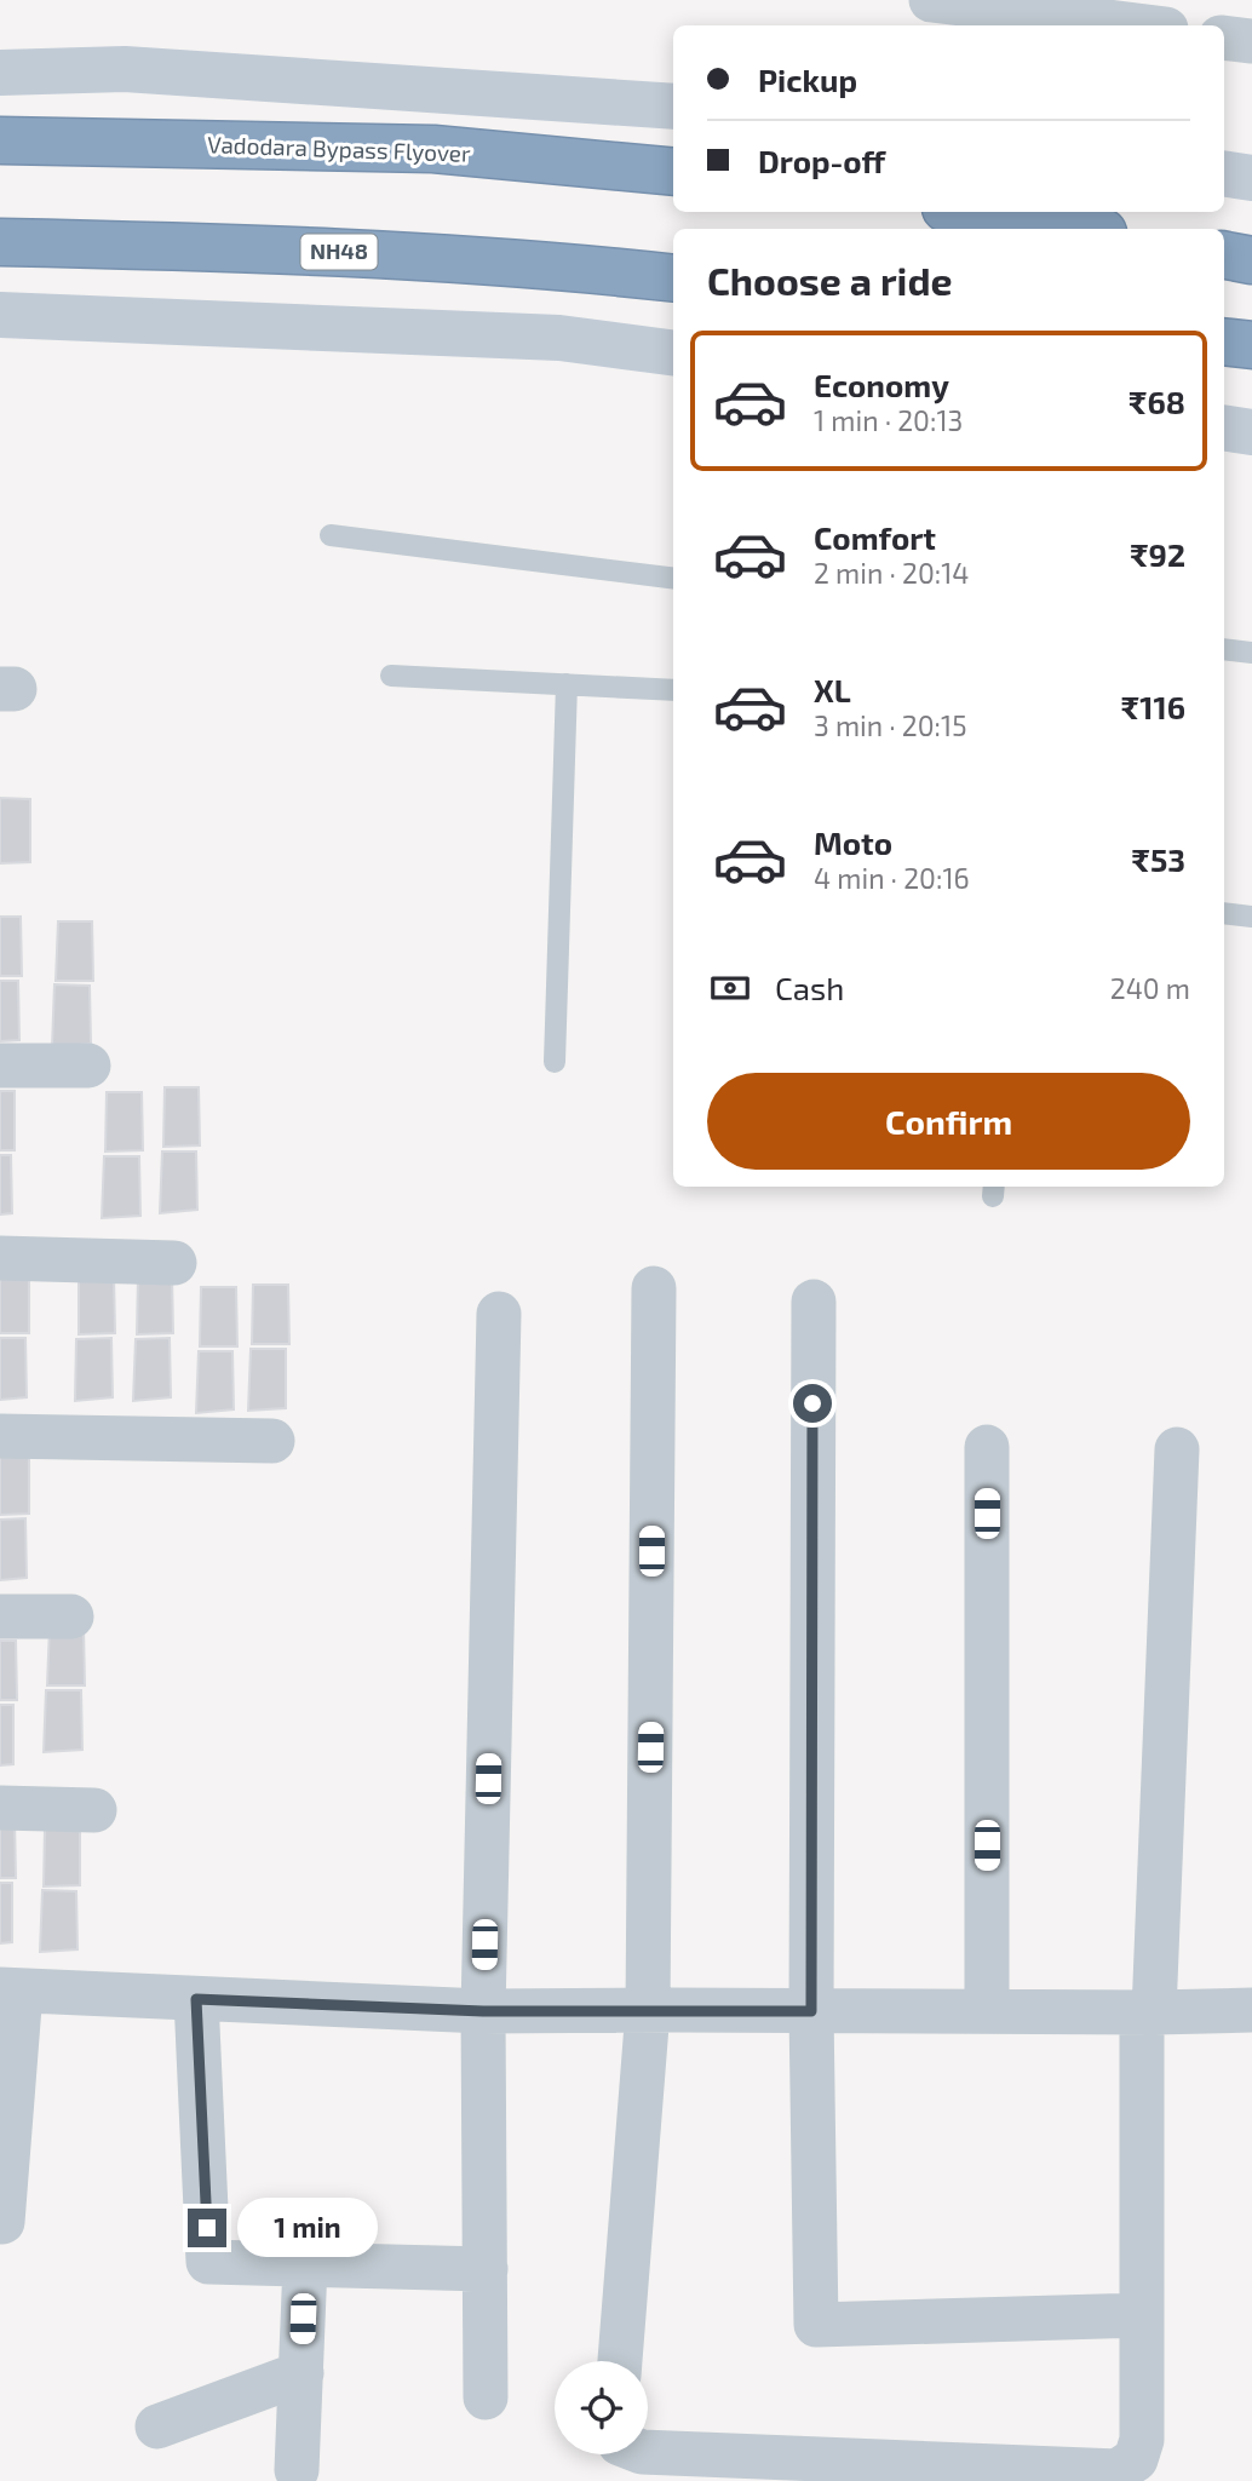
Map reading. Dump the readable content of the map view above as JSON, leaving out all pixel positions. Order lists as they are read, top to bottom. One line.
{"streets":{"highway":["Vadodara Bypass Flyover","NH48"]},"page":{"banner":["Pickup","Drop-off"],"heading":"Choose a ride","list":[{"name":"Economy","note":"1 min · 20:13","value":"₹68"},{"name":"Comfort","note":"2 min · 20:14","value":"₹92"},{"name":"XL","note":"3 min · 20:15","value":"₹116"},{"name":"Moto","note":"4 min · 20:16","value":"₹53"}],"pay":["Cash","240 m"],"buttons":"Confirm","bubble":"1 min"}}
